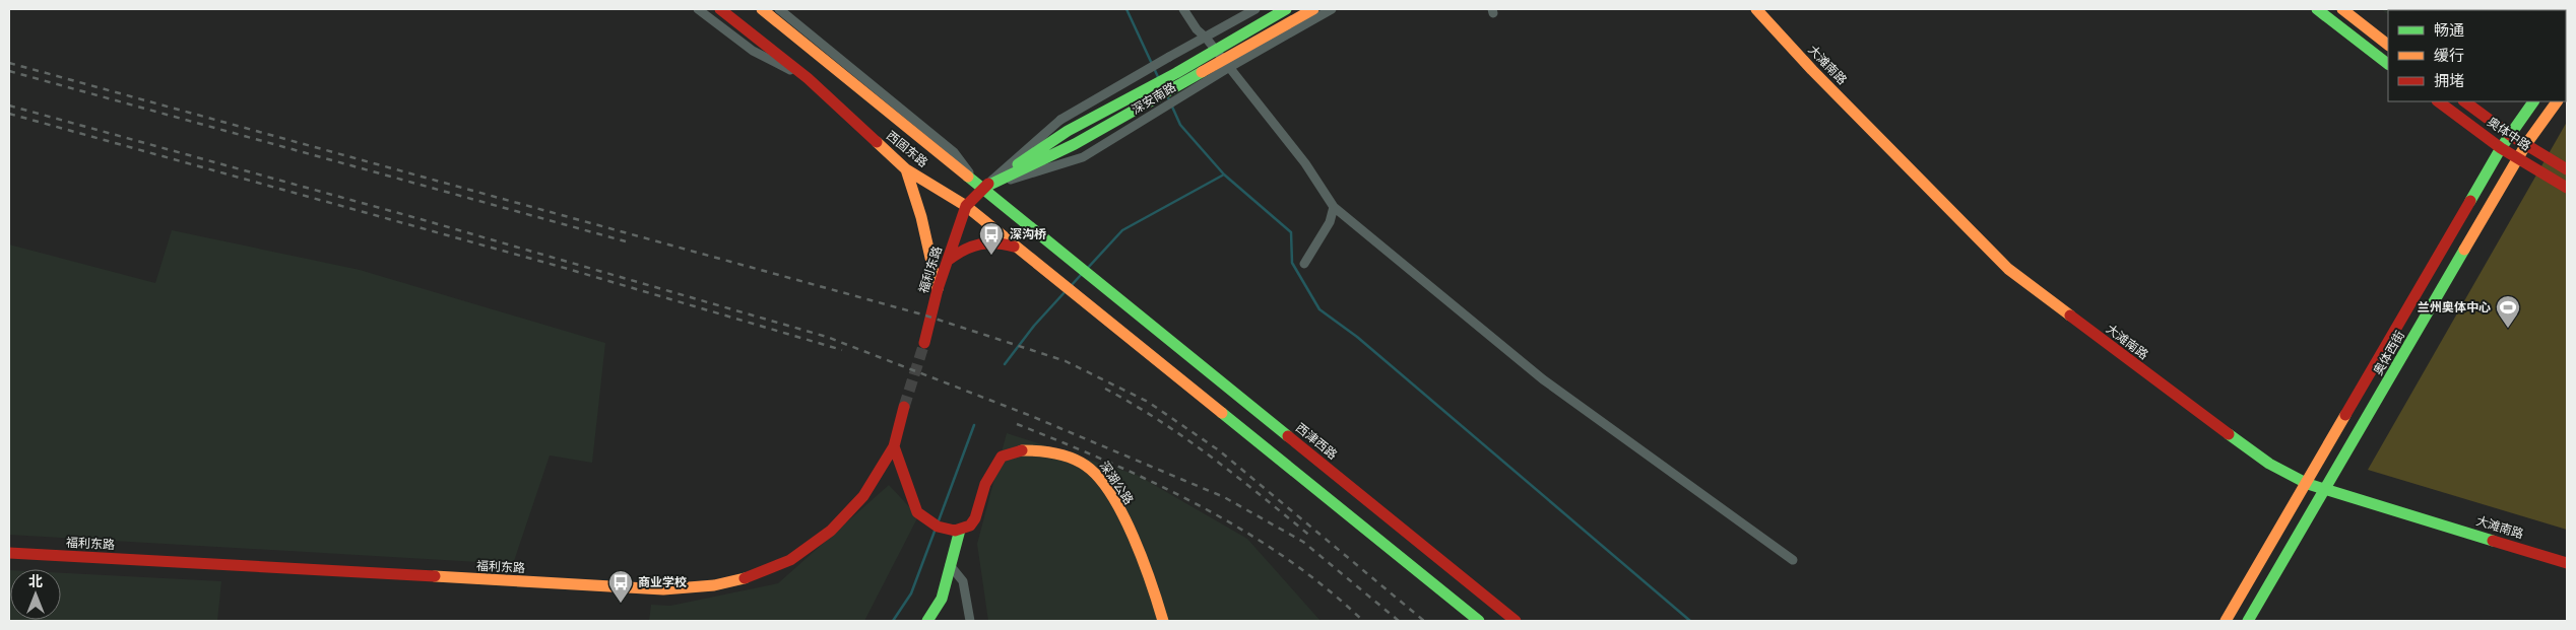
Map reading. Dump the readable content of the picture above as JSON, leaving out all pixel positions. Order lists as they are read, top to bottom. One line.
{"streets":{"main road":["大滩南路","深安南路","奥体中路","西固东路","福利东路","奥体西街","西津西路","深湖公路"]},"crossings":[["大滩南路","奥体西街"],["深安南路","西固东路"],["奥体中路","奥体西街"],["西固东路","福利东路"],["西固东路","西津西路"]],"places":{"bus stop":["深沟桥","商业学校"],"sports":["兰州奥体中心"]},"legend":["畅通","缓行","拥堵"],"north":"top"}
